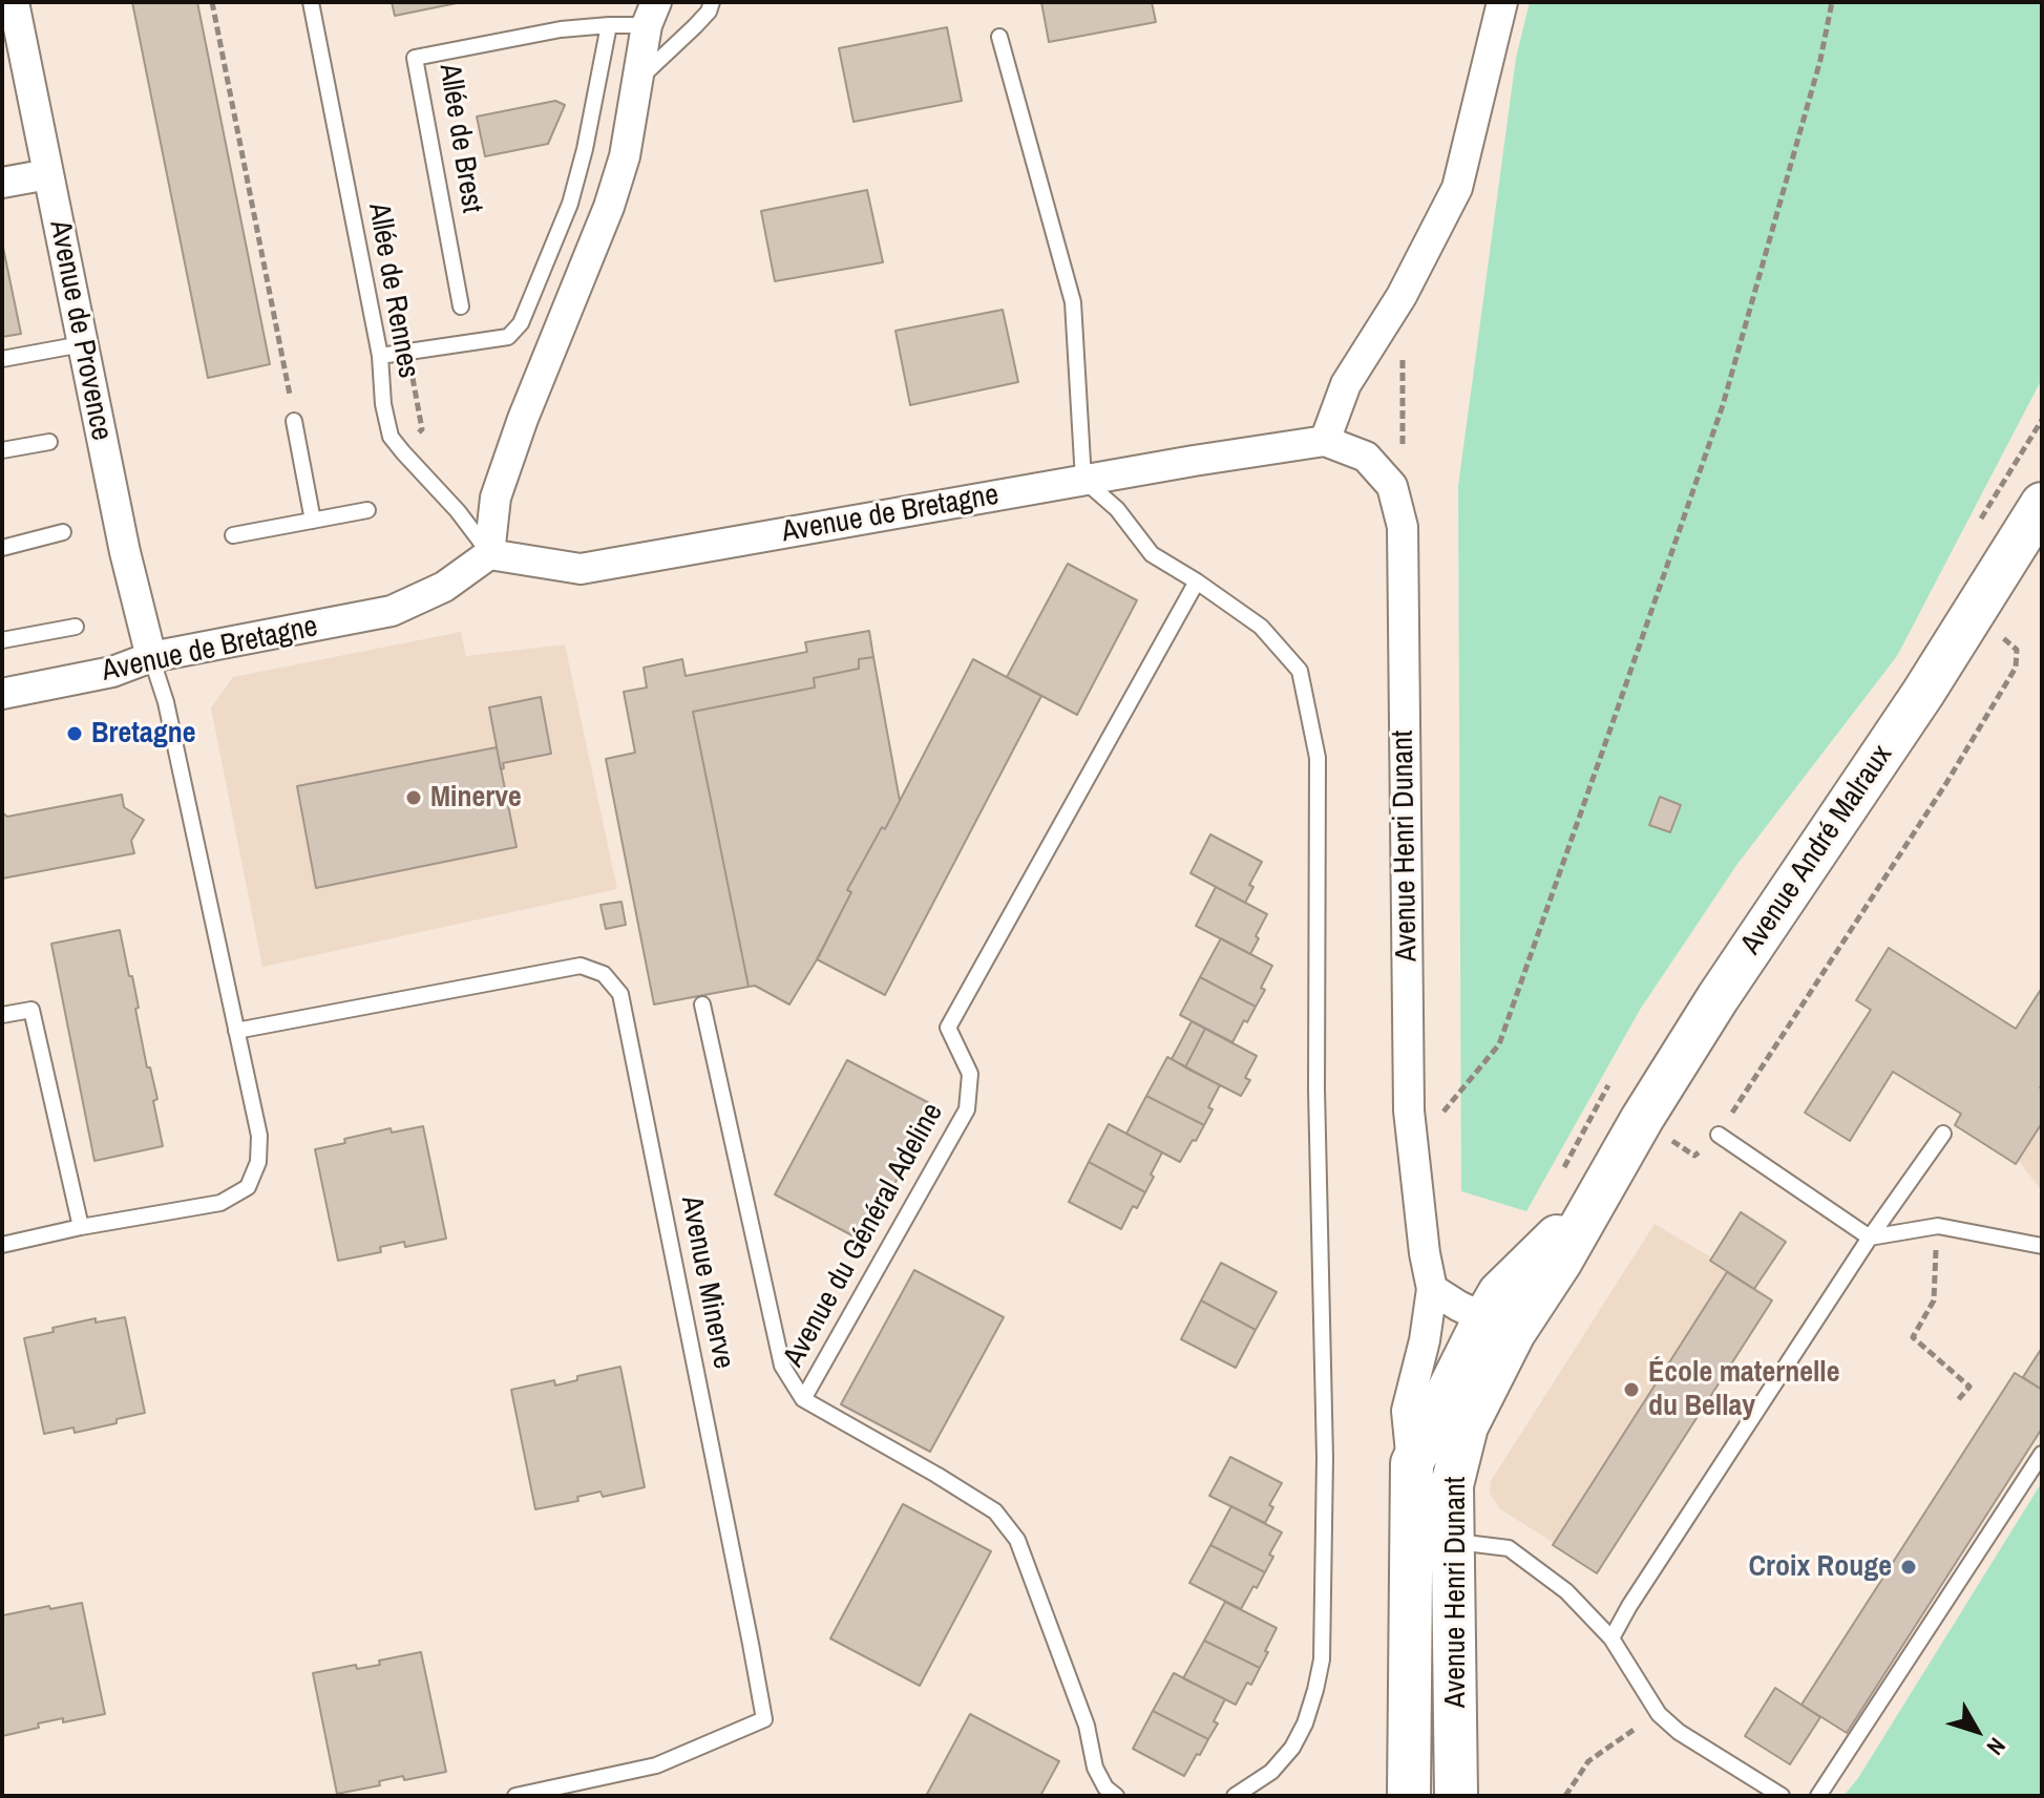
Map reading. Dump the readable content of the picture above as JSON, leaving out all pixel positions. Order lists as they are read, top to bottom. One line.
{"streets":{"main road":["Avenue Henri Dunant","Avenue André Malraux"],"street":["Avenue de Provence","Avenue de Bretagne"],"lane":["Allée de Brest","Allée de Rennes","Avenue du Général Adeline","Avenue Minerve"]},"crossings":[["Allée de Rennes","Avenue de Bretagne"],["Avenue de Provence","Avenue de Bretagne"],["Avenue de Bretagne","Avenue Henri Dunant"],["Avenue Henri Dunant","Avenue André Malraux"]],"places":["Bretagne","Minerve","École maternelle du Bellay","Croix Rouge"],"north":"bottom right"}
